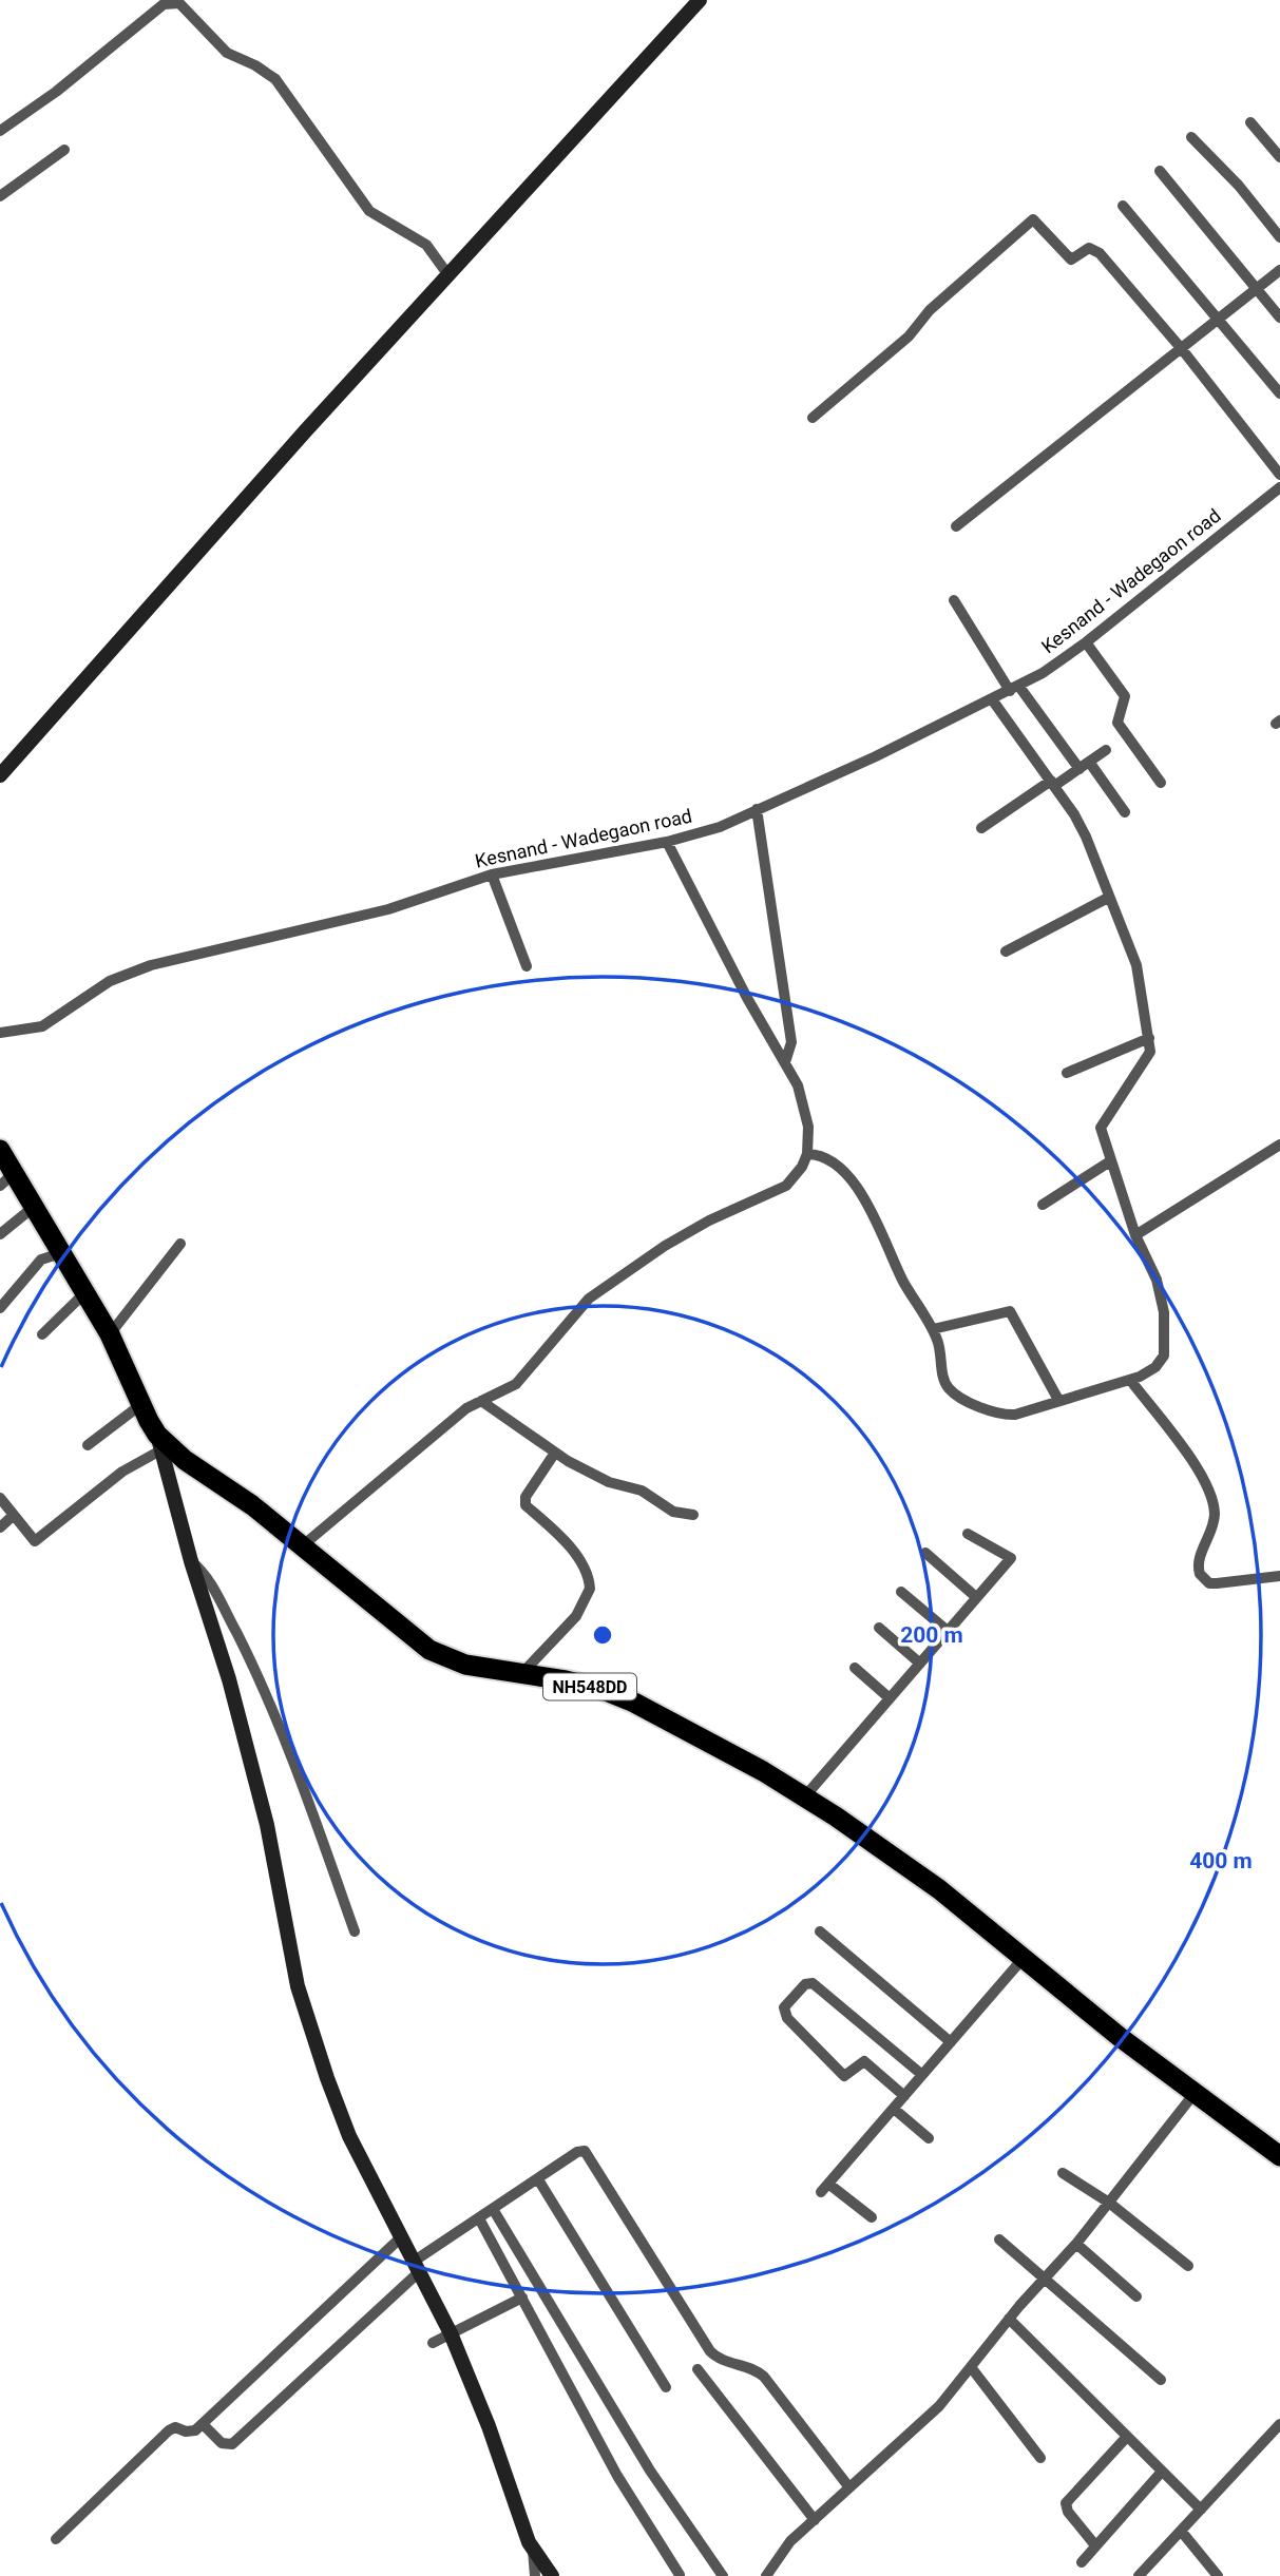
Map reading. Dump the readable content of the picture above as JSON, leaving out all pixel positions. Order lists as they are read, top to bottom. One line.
{"streets":{"highway":["NH548DD"],"street":["Kesnand - Wadegaon road"]},"rings":["200 m","400 m"]}
